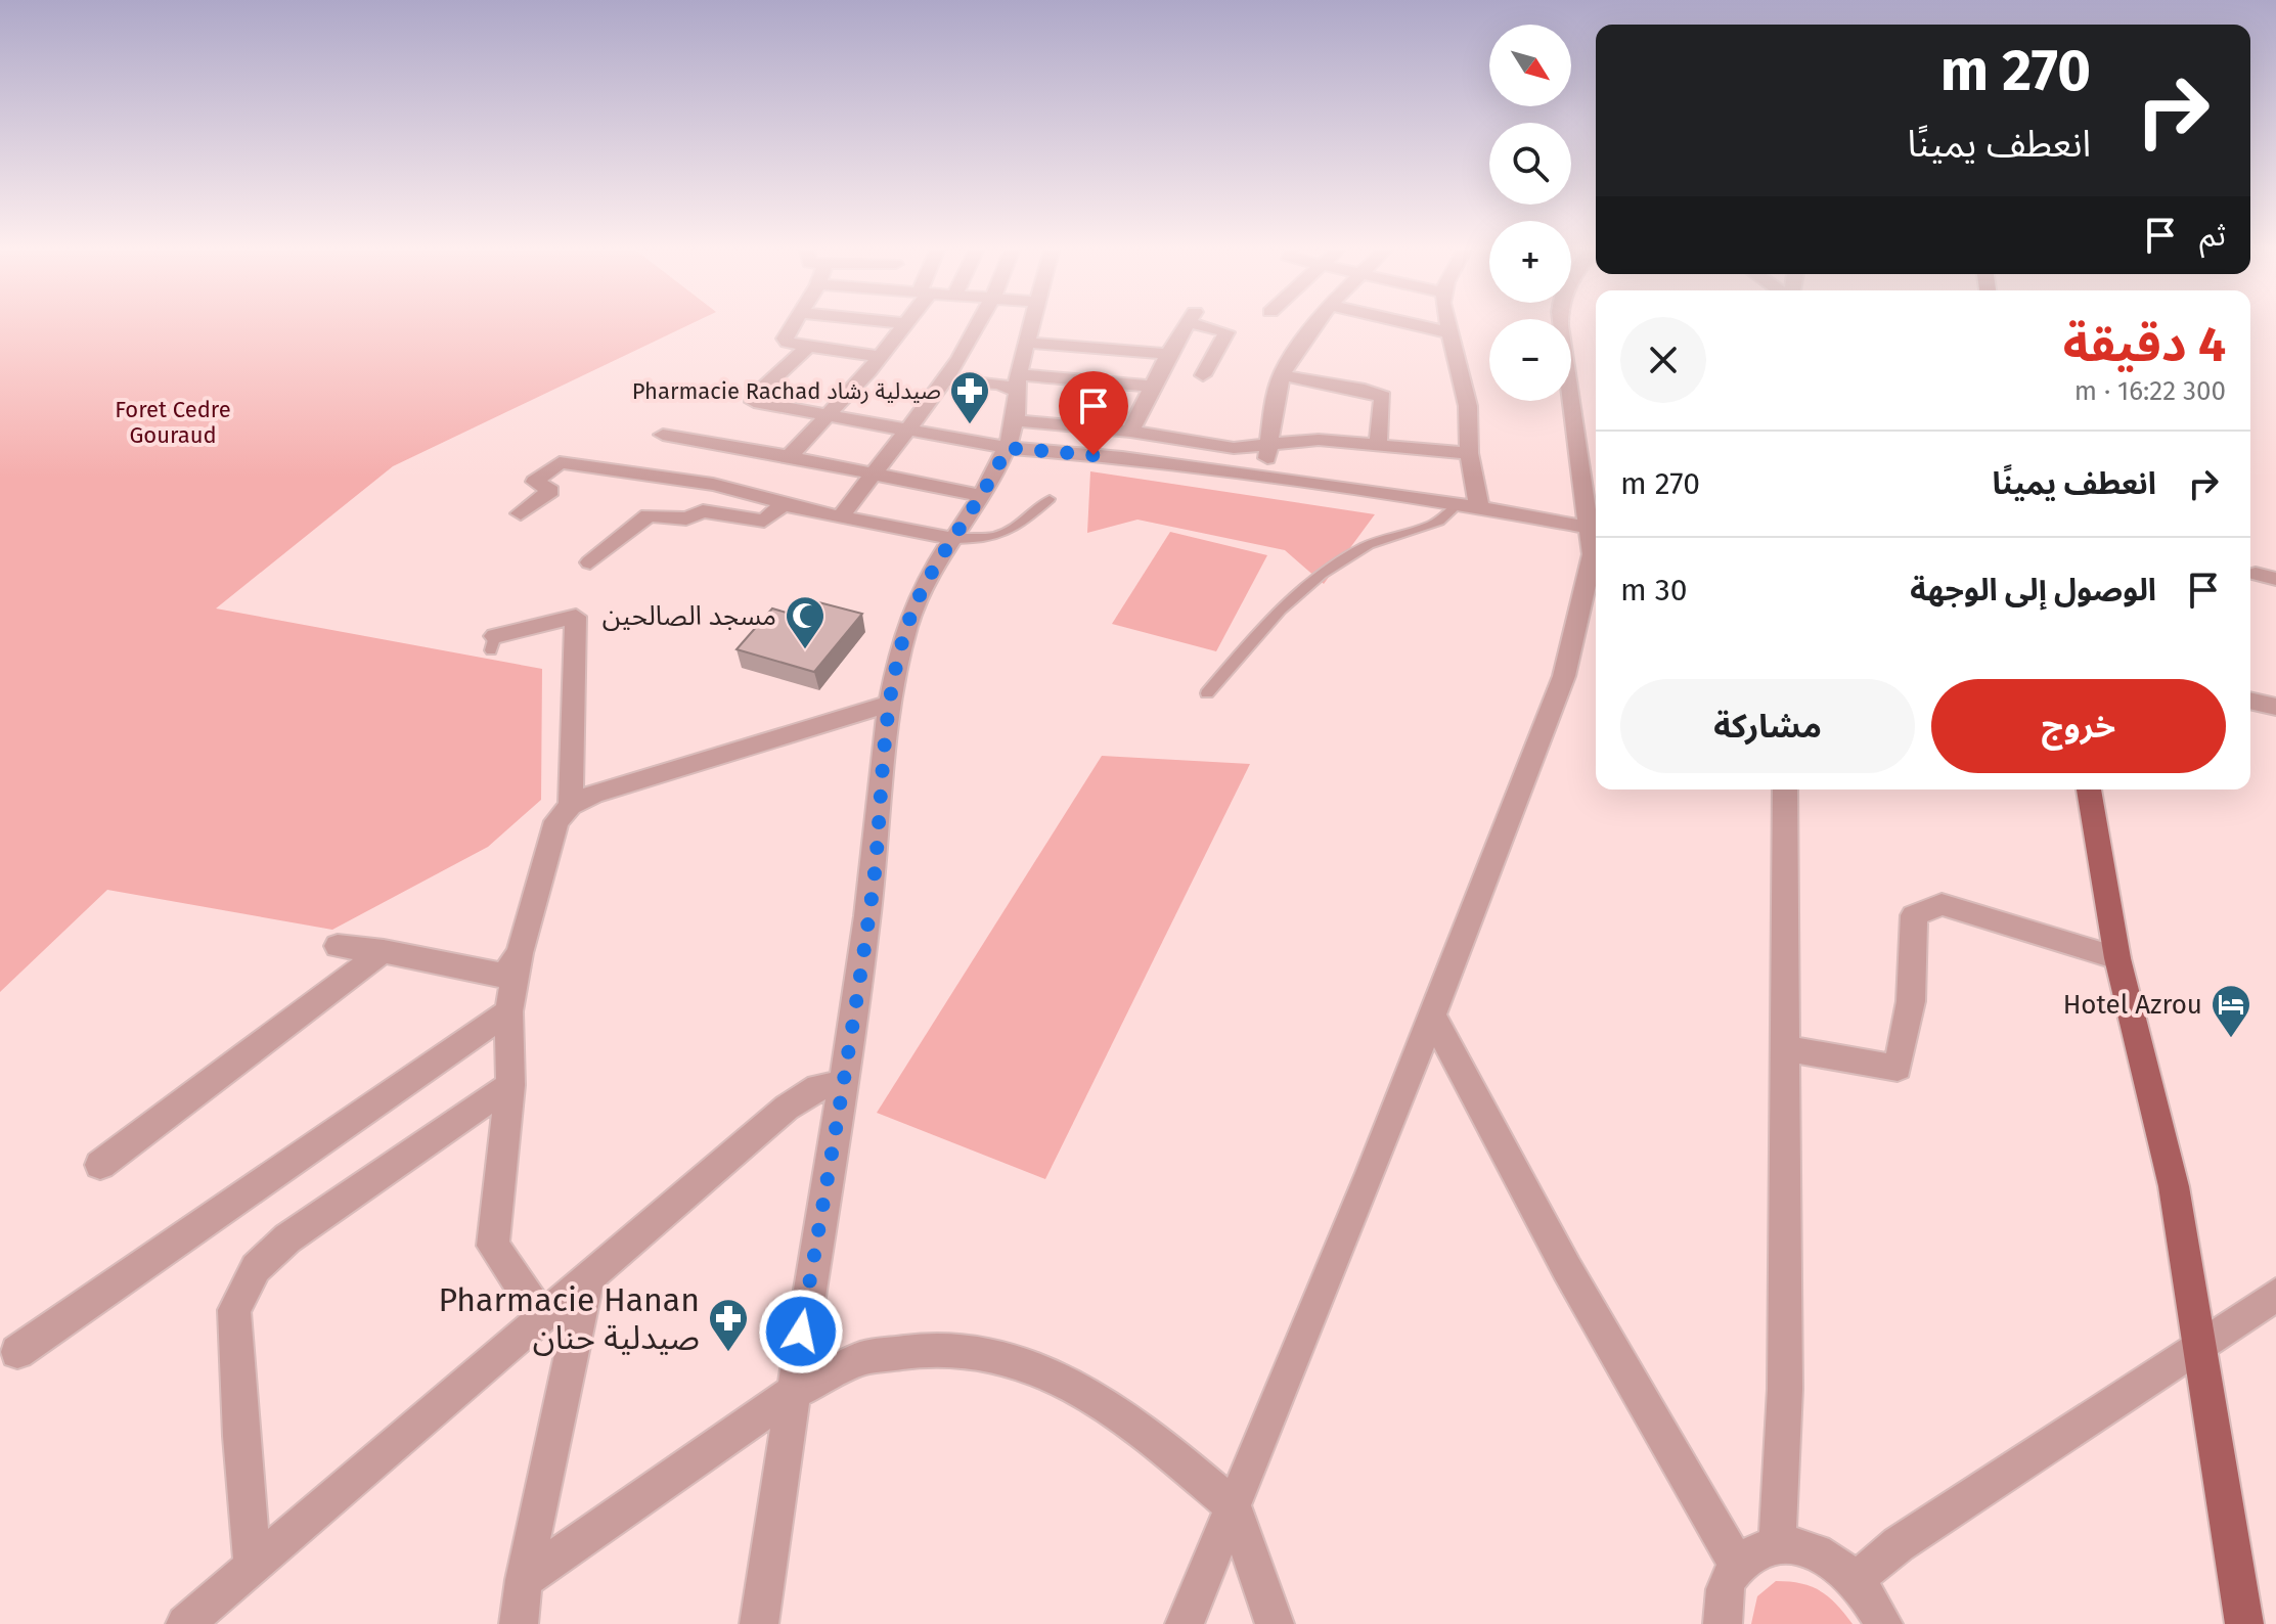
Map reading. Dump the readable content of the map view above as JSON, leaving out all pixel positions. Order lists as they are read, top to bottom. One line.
{"parks":["Foret Cedre Gouraud"],"places":{"pharmacy":["Pharmacie Rachad صيدلية رشاد","Pharmacie Hanan صيدلية حنان"],"mosque":["مسجد الصالحين"],"hotel":["Hotel Azrou"]},"north":"bottom right","page":{"map_buttons":["+","−"],"turn":["270 m","انعطف يمينًا"],"then":"ثم","heading":["4 دقيقة","300 m · 16:22"],"list":[{"name":"انعطف يمينًا","value":"270 m"},{"name":"الوصول إلى الوجهة","value":"30 m"}],"buttons":["خروج","مشاركة"]}}
